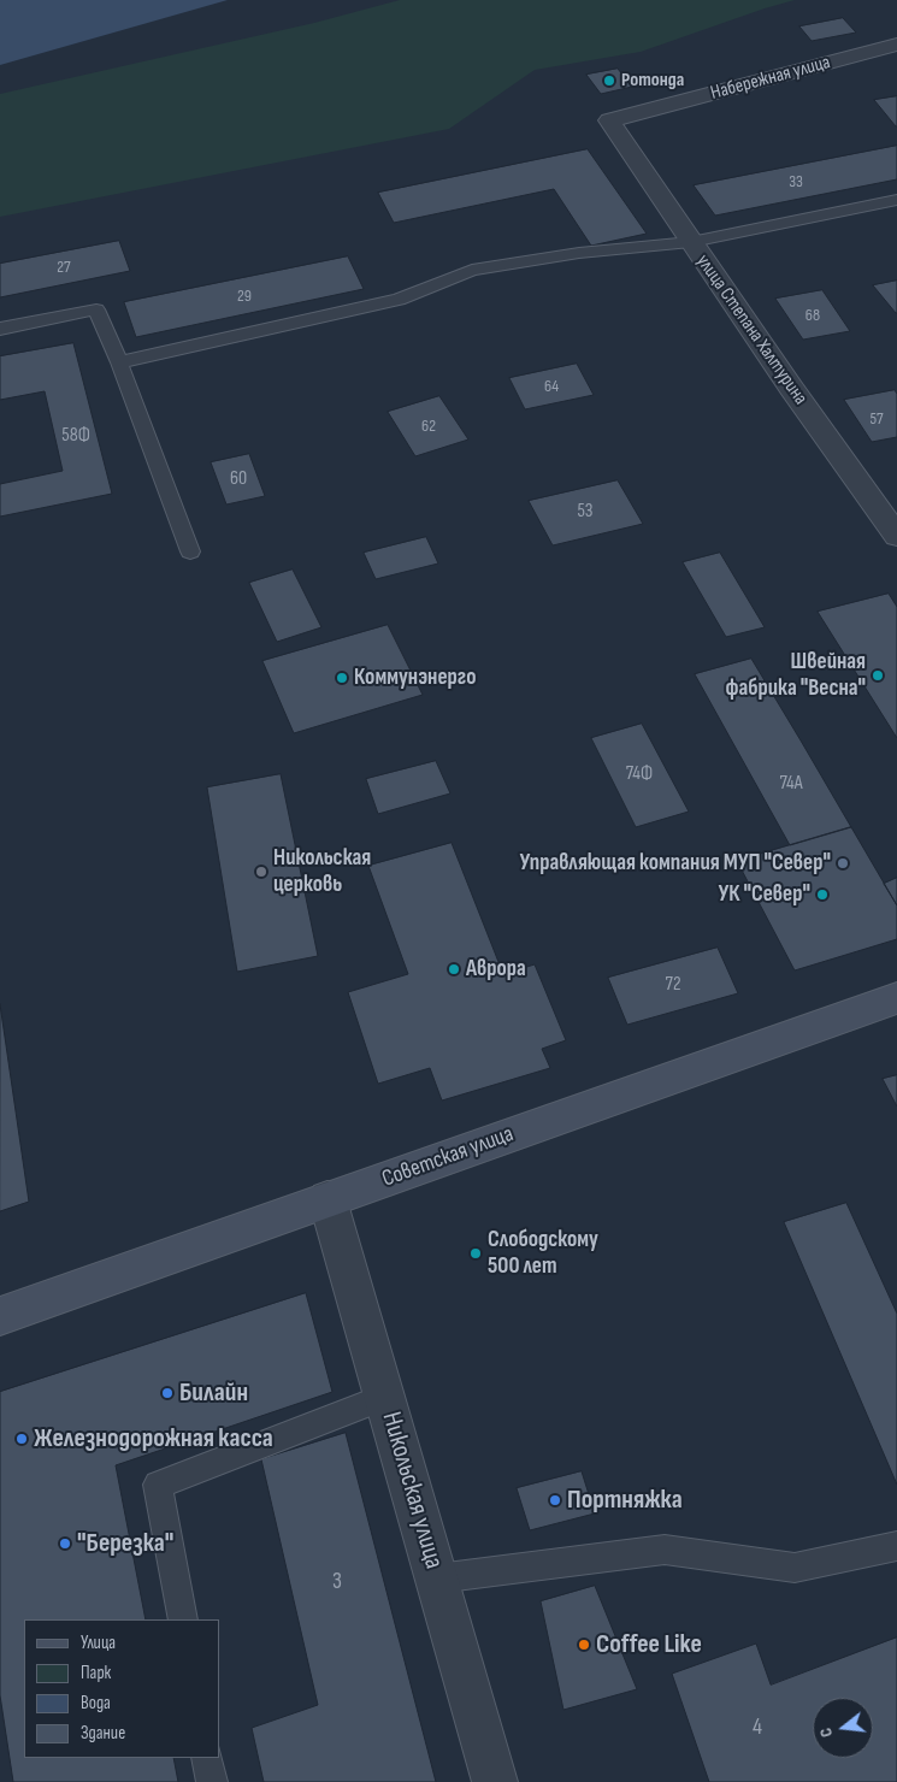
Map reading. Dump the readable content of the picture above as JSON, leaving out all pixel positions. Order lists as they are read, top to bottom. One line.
{"streets":{"main road":["Советская улица"],"street":["Набережная улица","улица Степана Халтурина","Никольская улица"]},"crossings":[["Набережная улица","улица Степана Халтурина"],["Советская улица","Никольская улица"]],"places":["Ротонда","Швейная фабрика \"Весна\"","Коммунэнерго","Управляющая компания МУП \"Север\"","Никольская церковь","УК \"Север\"","Аврора","Слободскому 500 лет","Билайн","Железнодорожная касса","Портняжка","\"Березка\"","Coffee Like"],"house_numbers":["33","27","29","68","64","57","62","58Ф","60","53","74Ф","74А","72","3","4"],"legend":["Улица","Парк","Вода","Здание"],"north":"left"}
